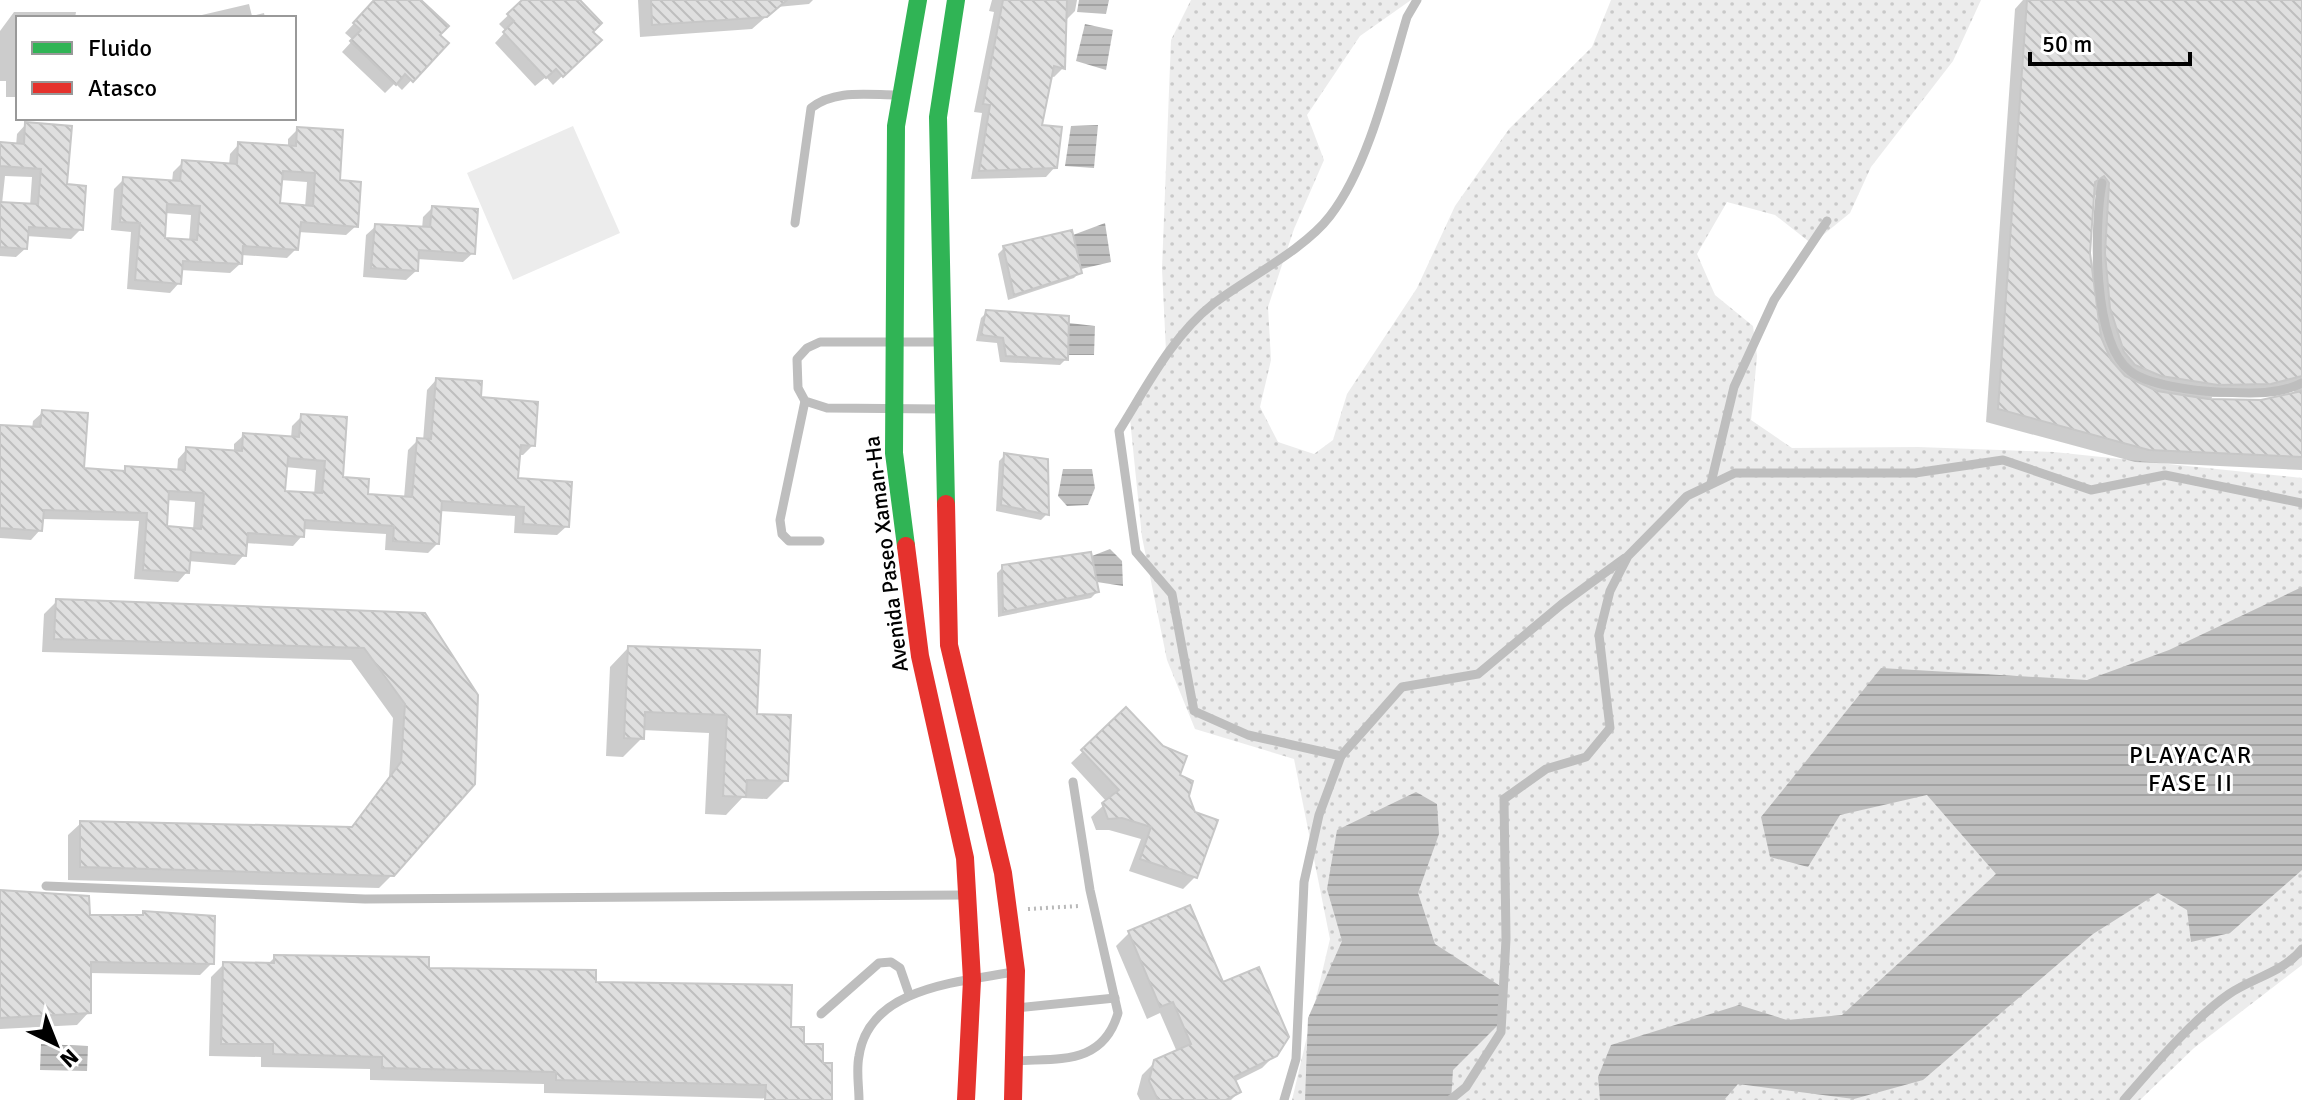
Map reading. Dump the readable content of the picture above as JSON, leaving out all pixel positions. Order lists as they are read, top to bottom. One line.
{"streets":{"main road":["Avenida Paseo Xaman-Ha"]},"districts":["PLAYACAR FASE II"],"legend":["Fluido","Atasco"],"scale_bar":"50 m","north":"bottom right"}
